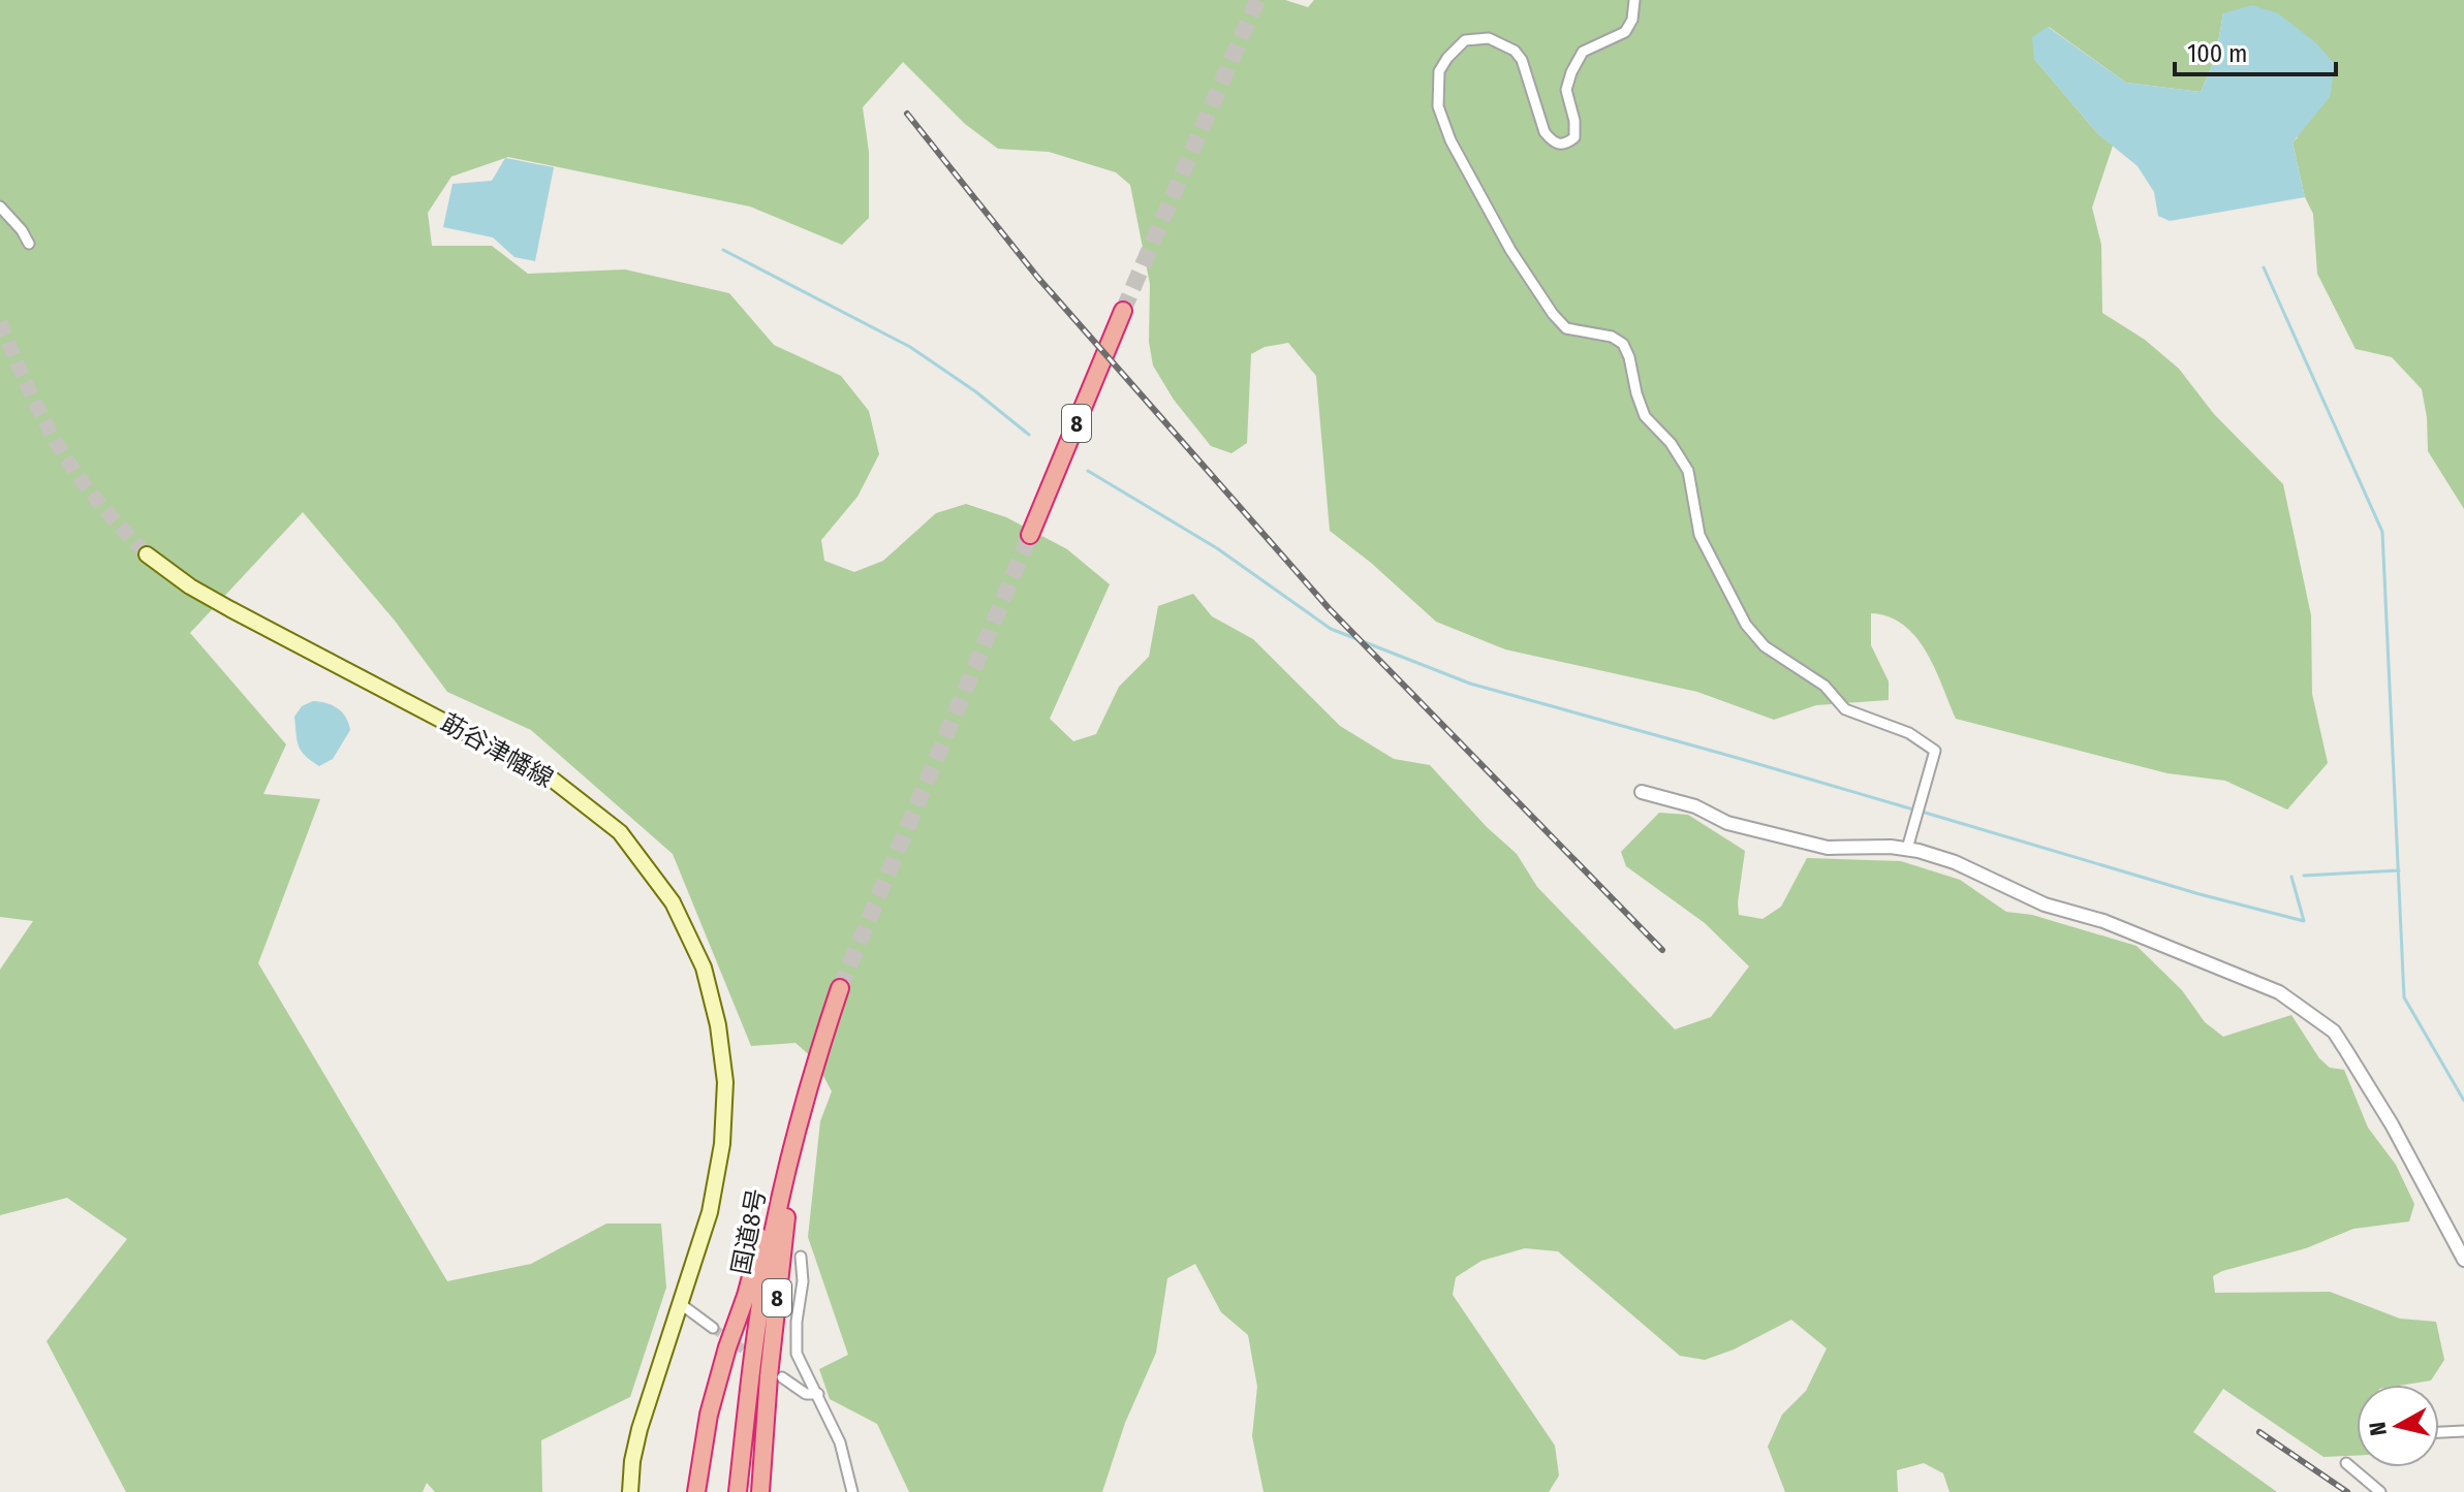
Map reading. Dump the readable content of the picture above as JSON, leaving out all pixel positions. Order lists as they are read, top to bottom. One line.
{"streets":{"highway":["8","国道8号"],"main road":["莇谷津幡線"]},"crossings":[["8","国道8号"]],"scale_bar":"100 m","north":"left"}
